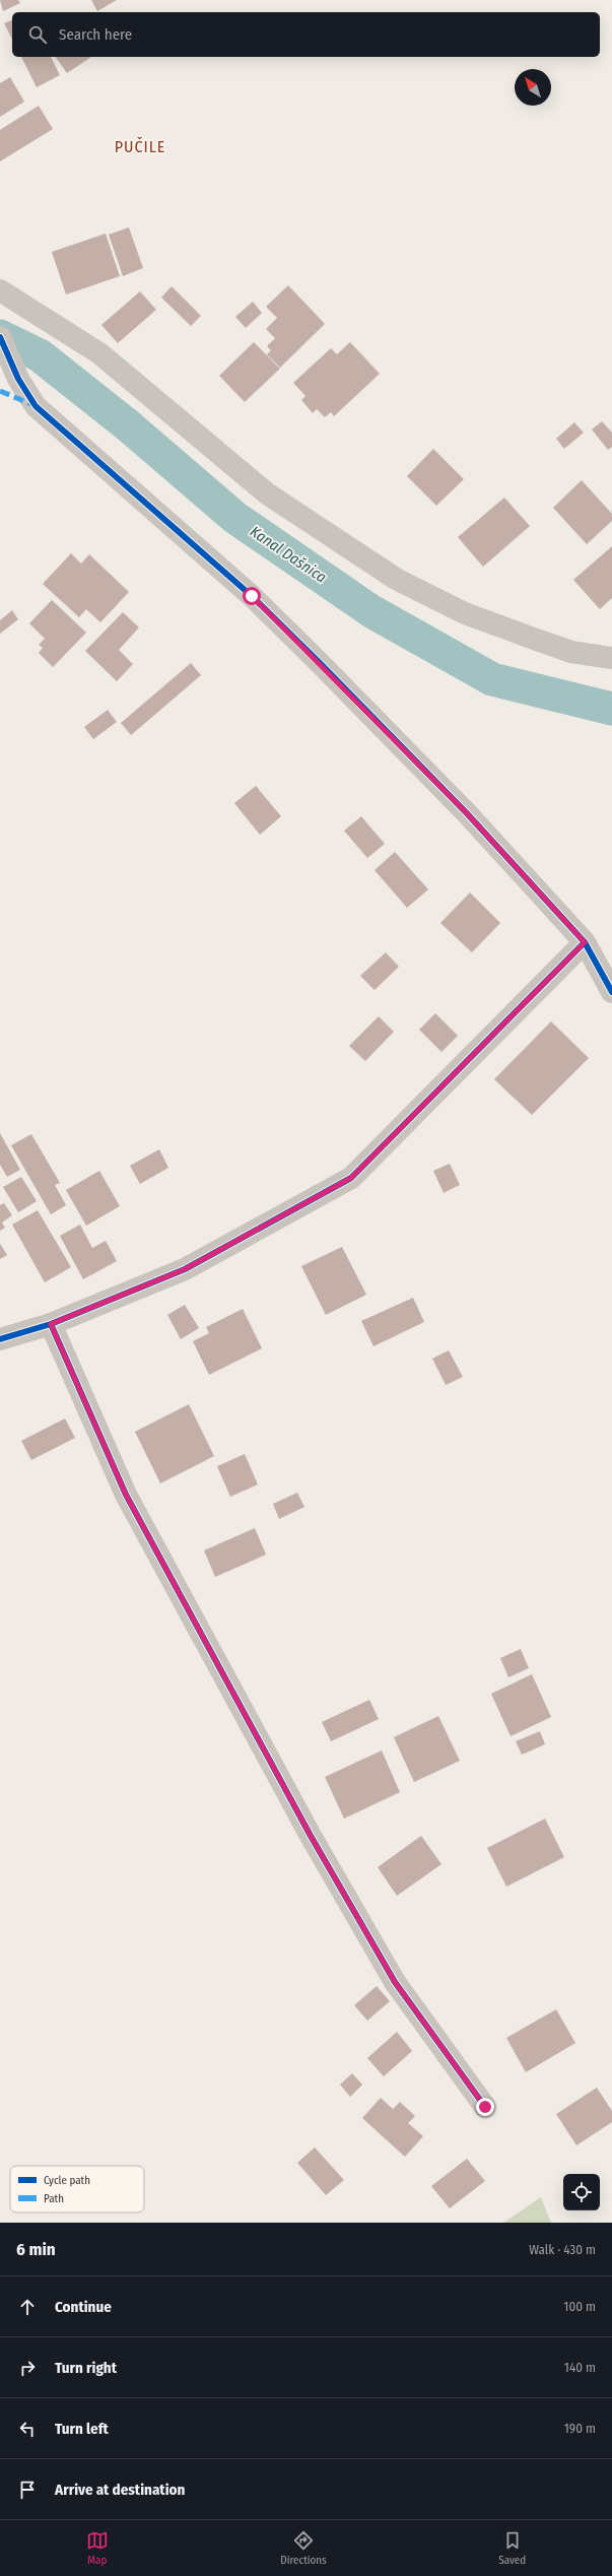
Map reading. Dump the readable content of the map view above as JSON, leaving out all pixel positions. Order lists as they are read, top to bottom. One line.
{"districts":["PUČILE"],"water":["Kanal Dašnica"],"legend":["Cycle path","Path"],"north":"top left","page":{"search":"Search here","heading":["6 min","Walk · 430 m"],"list":[["Continue","100 m"],["Turn right","140 m"],["Turn left","190 m"],"Arrive at destination"],"nav":["Map","Directions","Saved"]}}
